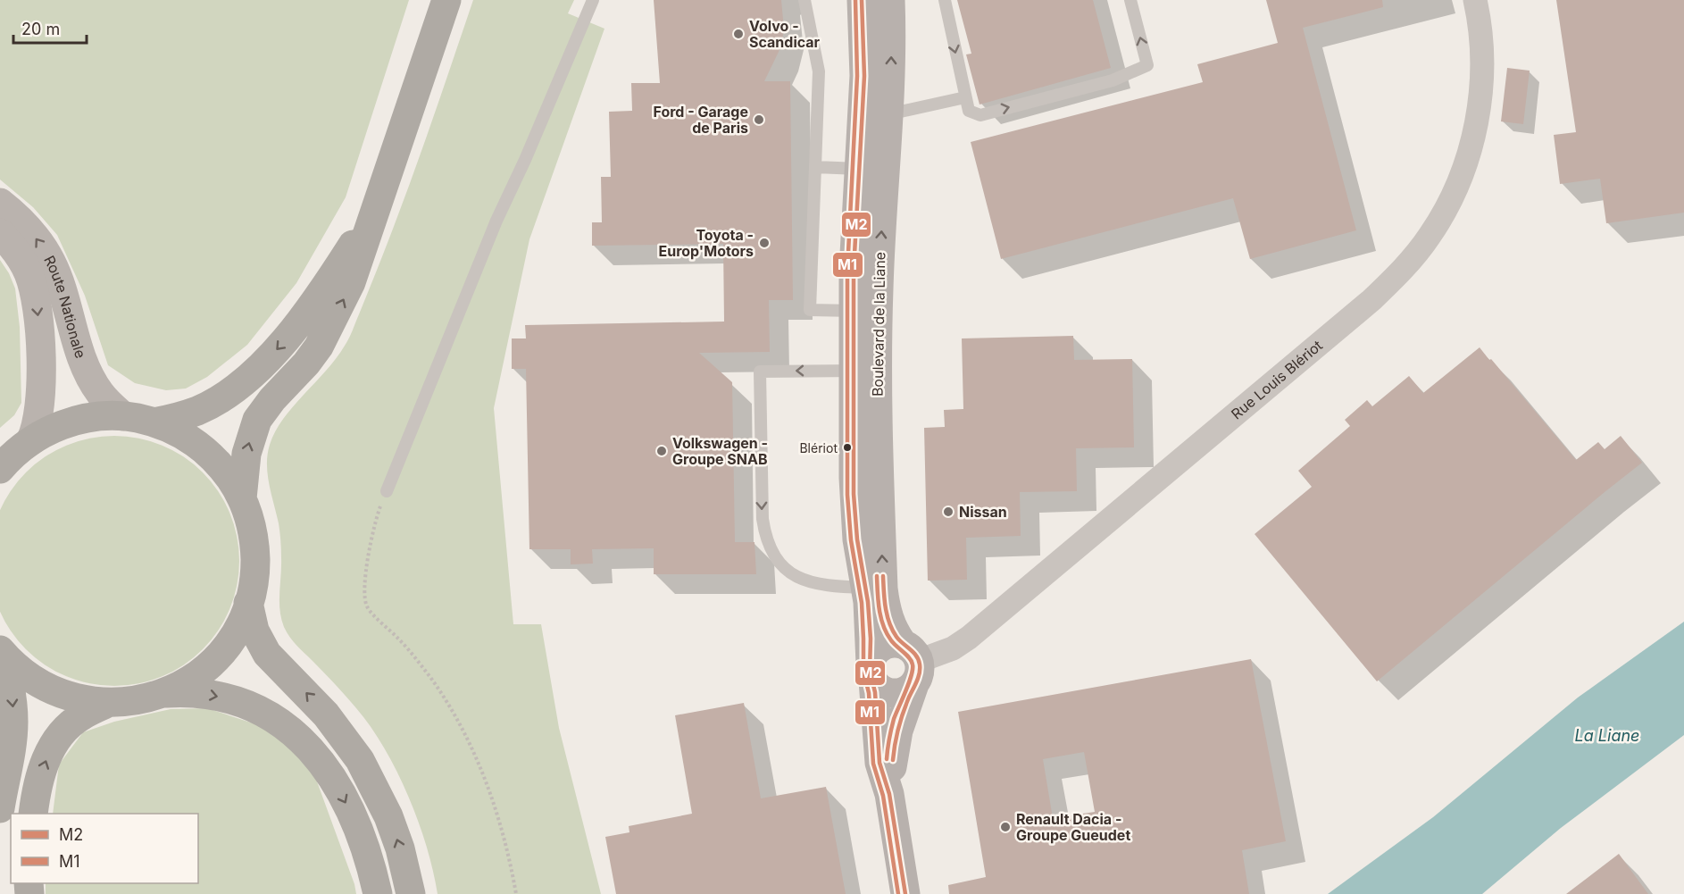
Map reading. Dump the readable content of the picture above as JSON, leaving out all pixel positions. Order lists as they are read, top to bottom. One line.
{"streets":{"main road":["Route Nationale","Boulevard de la Liane"],"street":["Rue Louis Blériot"]},"crossings":[["Boulevard de la Liane","Rue Louis Blériot"]],"water":["La Liane"],"places":["Volvo - Scandicar","Ford - Garage de Paris","Toyota - Europ'Motors","Blériot","Volkswagen - Groupe SNAB","Nissan","Renault Dacia - Groupe Gueudet"],"lines":["transit line M2","transit line M1"],"legend":["M2","M1"],"scale_bar":"20 m"}
